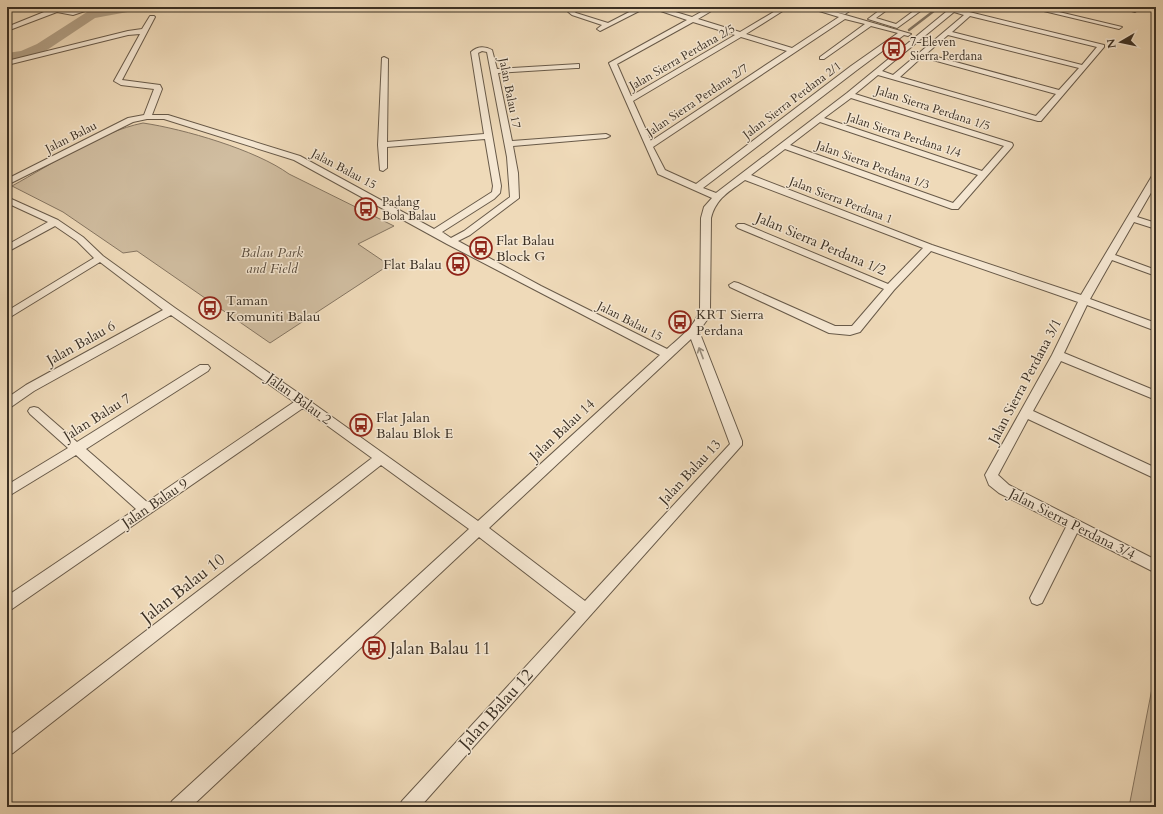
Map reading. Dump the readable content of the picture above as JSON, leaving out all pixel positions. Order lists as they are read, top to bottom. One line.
{"streets":{"street":["Jalan Sierra Perdana 2/5","Jalan Balau 17","Jalan Sierra Perdana 2/7","Jalan Sierra Perdana 2/1","Jalan Sierra Perdana 1/5","Jalan Sierra Perdana 1/4","Jalan Balau","Jalan Sierra Perdana 1/3","Jalan Balau 15","Jalan Sierra Perdana 1","Jalan Sierra Perdana 1/2","Jalan Balau 6","Jalan Sierra Perdana 3/1","Jalan Balau 2","Jalan Balau 7","Jalan Balau 14","Jalan Balau 13","Jalan Balau 9","Jalan Sierra Perdana 3/4","Jalan Balau 10","Jalan Balau 12"]},"crossings":[["Jalan Balau 17","Jalan Balau 15"],["Jalan Sierra Perdana 2/7","Jalan Sierra Perdana 2/1"],["Jalan Sierra Perdana 2/7","Jalan Balau 14"],["Jalan Sierra Perdana 1/5","Jalan Sierra Perdana 1/4"],["Jalan Sierra Perdana 1/5","Jalan Sierra Perdana 1/3"],["Jalan Sierra Perdana 1/4","Jalan Sierra Perdana 1/3"],["Jalan Balau","Jalan Balau 15"],["Jalan Balau 15","Jalan Balau 14"],["Jalan Sierra Perdana 1","Jalan Sierra Perdana 3/1"],["Jalan Balau 6","Jalan Balau 2"],["Jalan Sierra Perdana 3/1","Jalan Sierra Perdana 3/4"],["Jalan Balau 2","Jalan Balau 14"],["Jalan Balau 2","Jalan Balau 13"],["Jalan Balau 2","Jalan Balau 9"],["Jalan Balau 2","Jalan Balau 10"],["Jalan Balau 2","Jalan Balau 12"],["Jalan Balau 14","Jalan Balau 13"],["Jalan Balau 13","Jalan Balau 12"]],"one_way":["Jalan Balau 13"],"parks":["Balau Park and Field"],"places":{"bus stop":["7-Eleven Sierra Perdana","Padang Bola Balau","Flat Balau Block G","Flat Balau","Taman Komuniti Balau","KRT Sierra Perdana","Flat Jalan Balau Blok E","Jalan Balau 11"]},"north":"left"}
